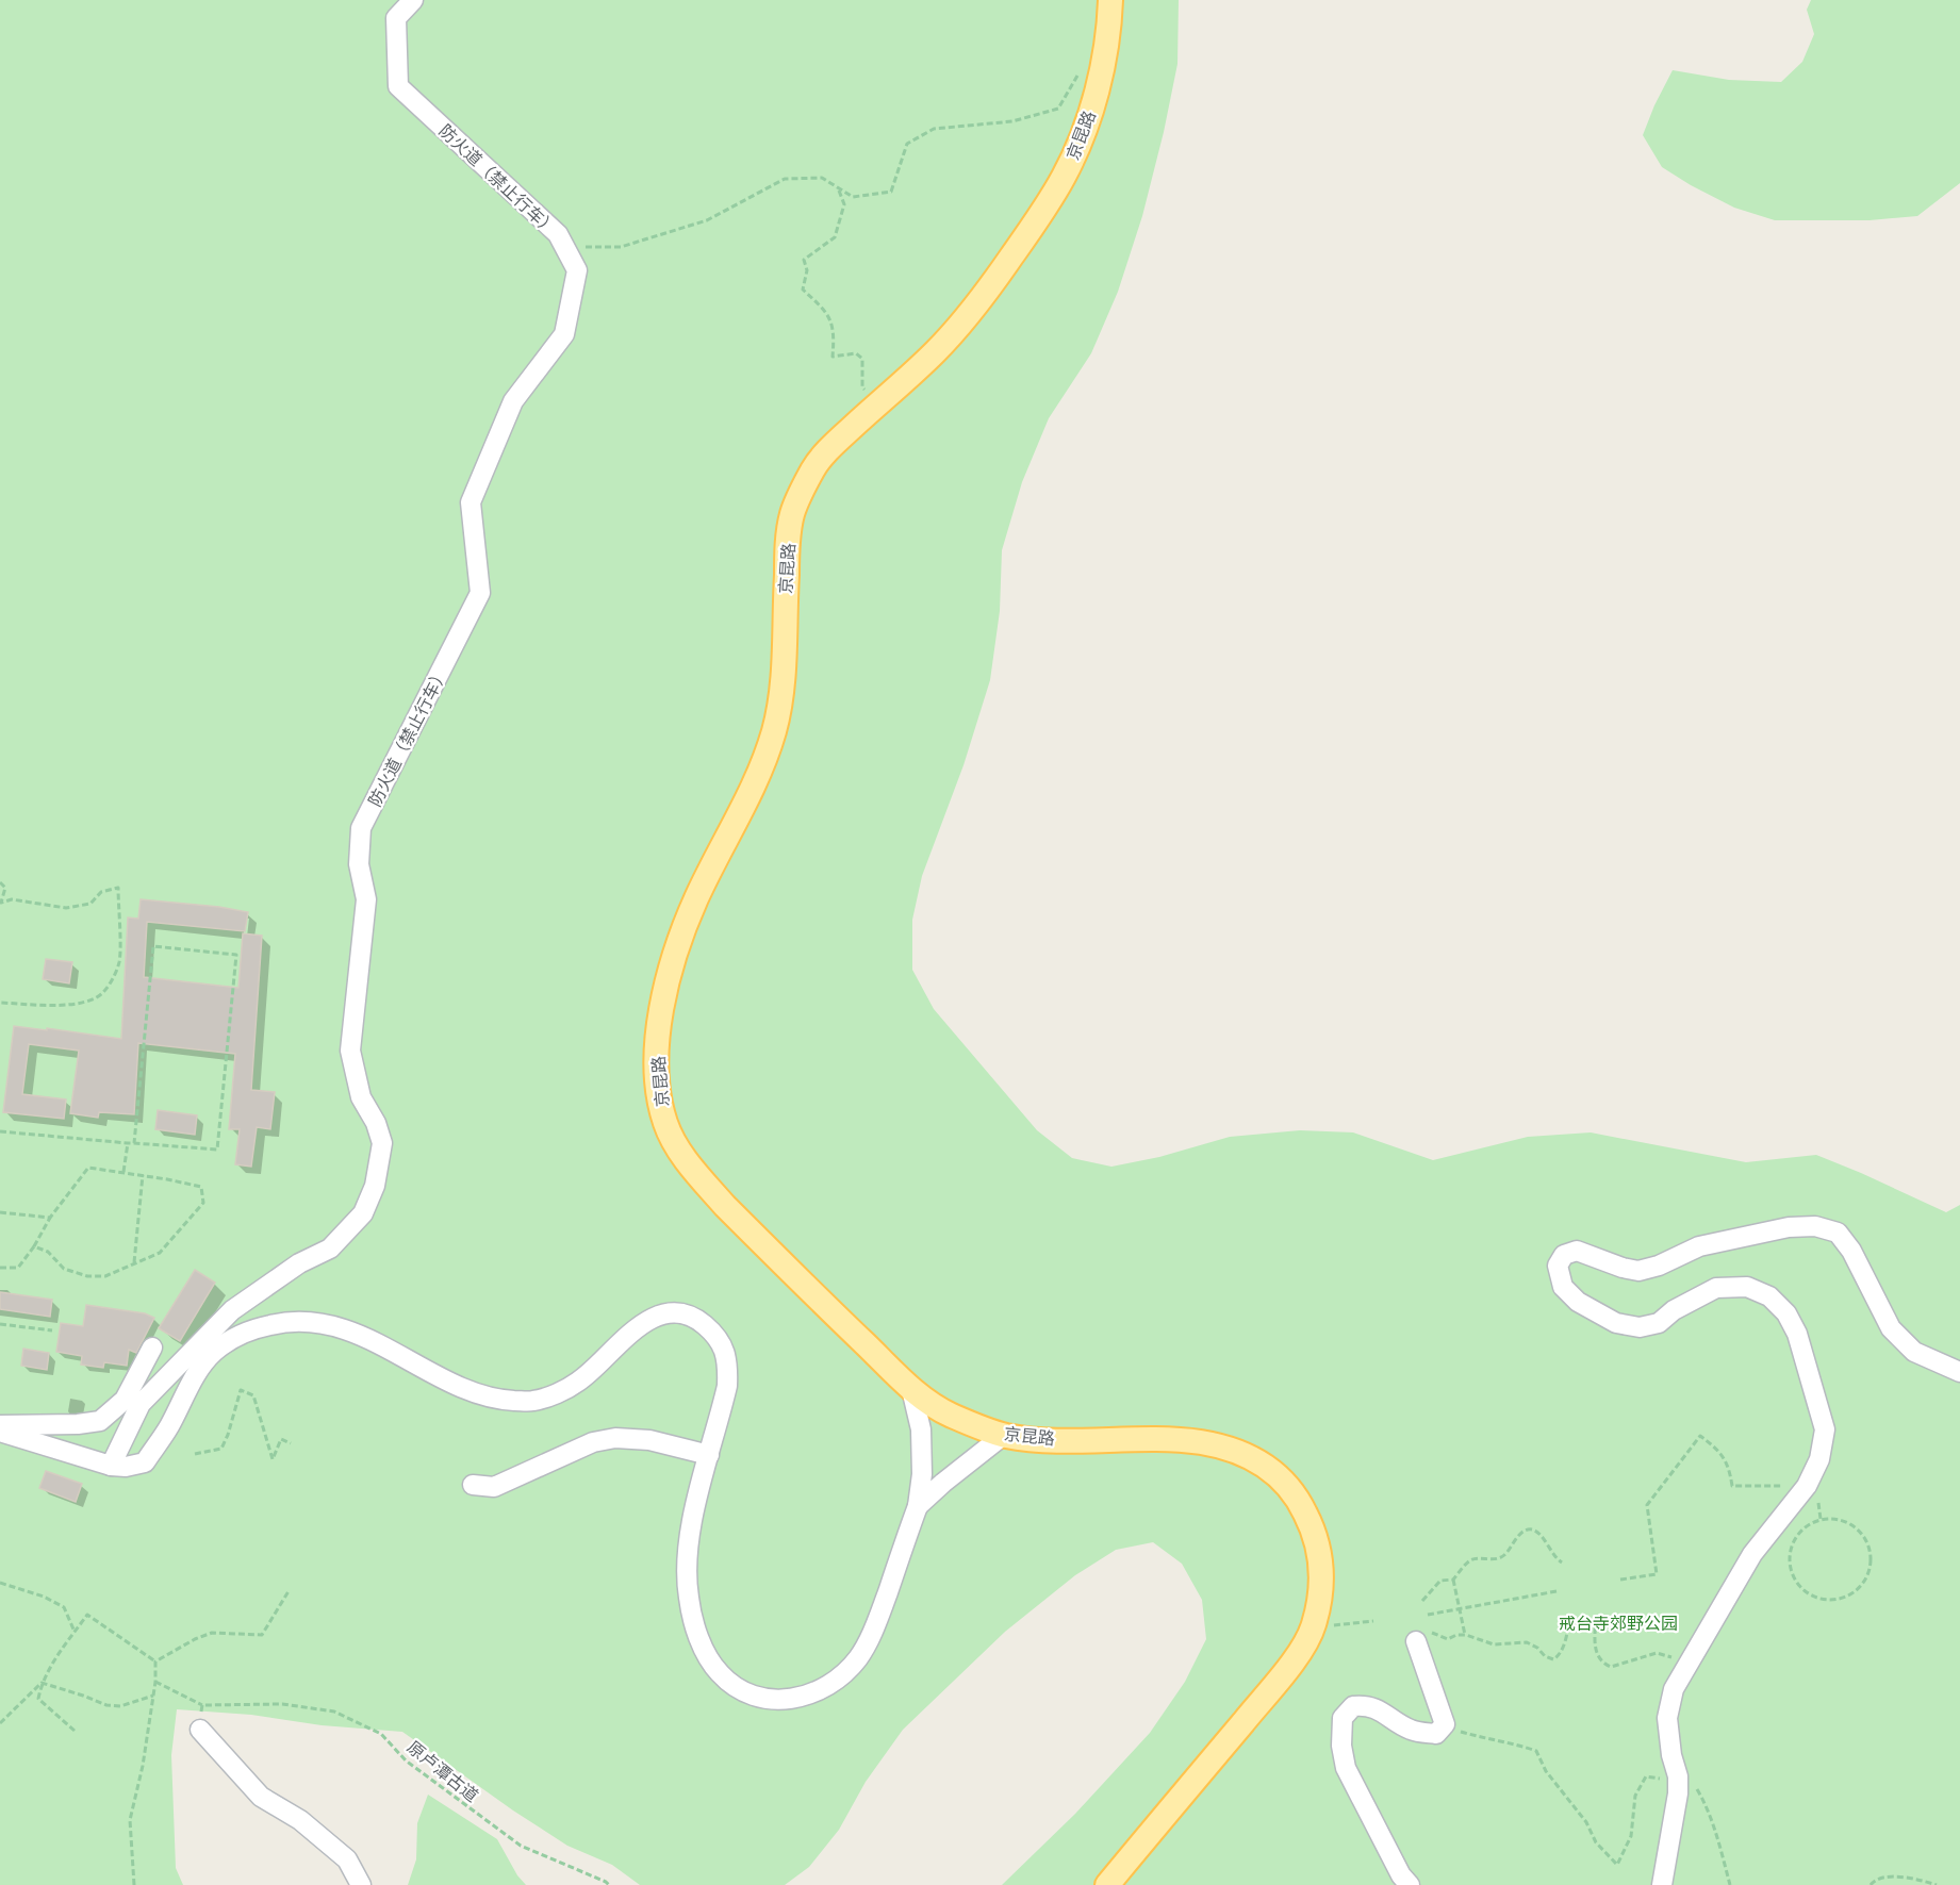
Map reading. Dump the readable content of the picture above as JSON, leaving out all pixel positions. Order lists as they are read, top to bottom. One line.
{"streets":{"main road":["京昆路"],"street":["防火道（禁止行车）"],"path":["原卢潭古道"]},"parks":["戒台寺郊野公园"]}
